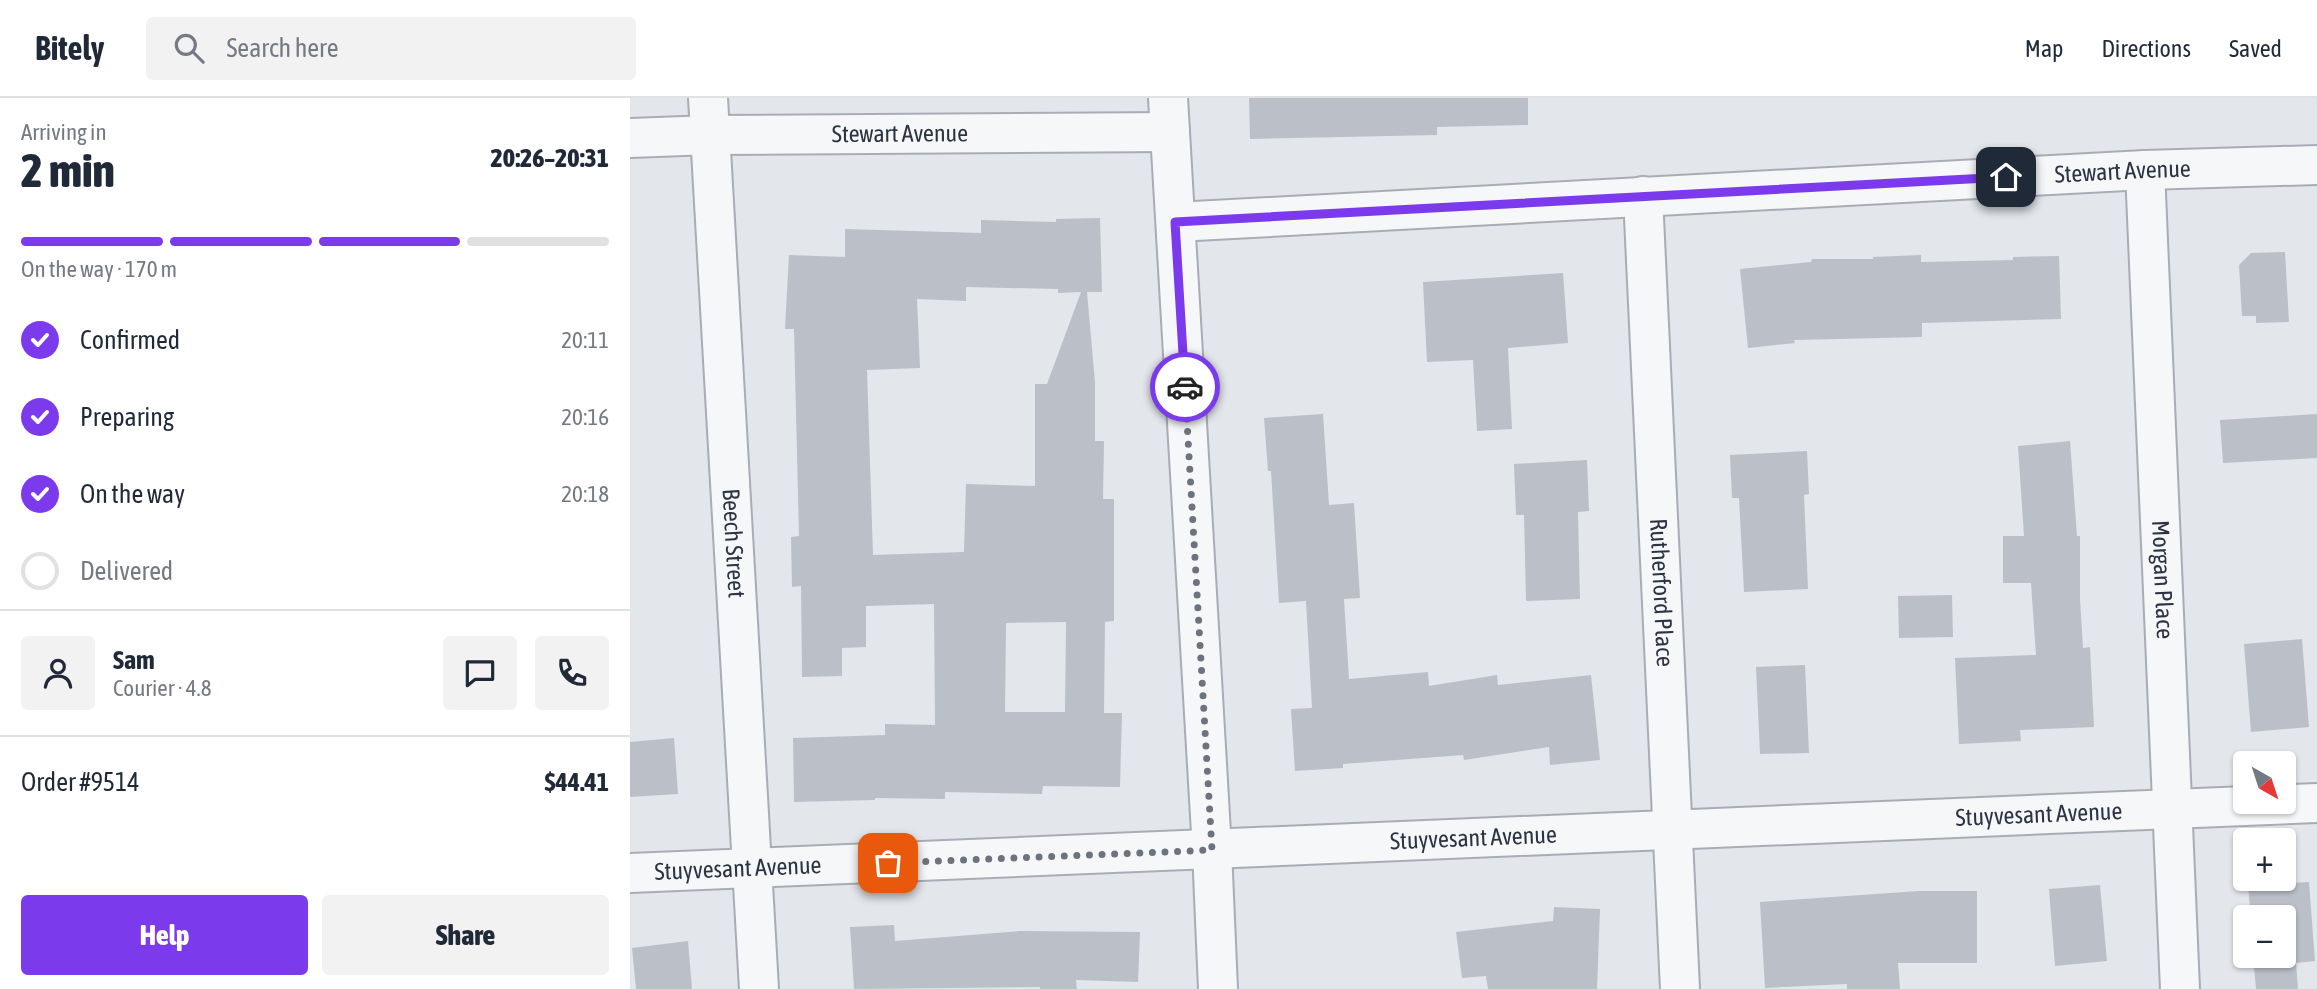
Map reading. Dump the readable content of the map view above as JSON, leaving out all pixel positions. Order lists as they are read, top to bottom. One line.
{"streets":{"street":["Stewart Avenue","Beech Street","Morgan Place","Rutherford Place","Stuyvesant Avenue"]},"crossings":[["Stewart Avenue","Beech Street"],["Stewart Avenue","Morgan Place"],["Stewart Avenue","Rutherford Place"],["Beech Street","Stuyvesant Avenue"],["Morgan Place","Stuyvesant Avenue"],["Rutherford Place","Stuyvesant Avenue"]],"north":"bottom right","page":{"header":"Bitely","search":"Search here","nav":["Map","Directions","Saved"],"heading":["2 min","Arriving in","20:26–20:31"],"panel":["Sam","Courier · 4.8","Order #9514","$44.41"],"bar":"On the way · 170 m","list":[["Confirmed","20:11"],["Preparing","20:16"],["On the way","20:18"],"Delivered"],"map_buttons":["+","−"],"buttons":["Help","Share"]}}
